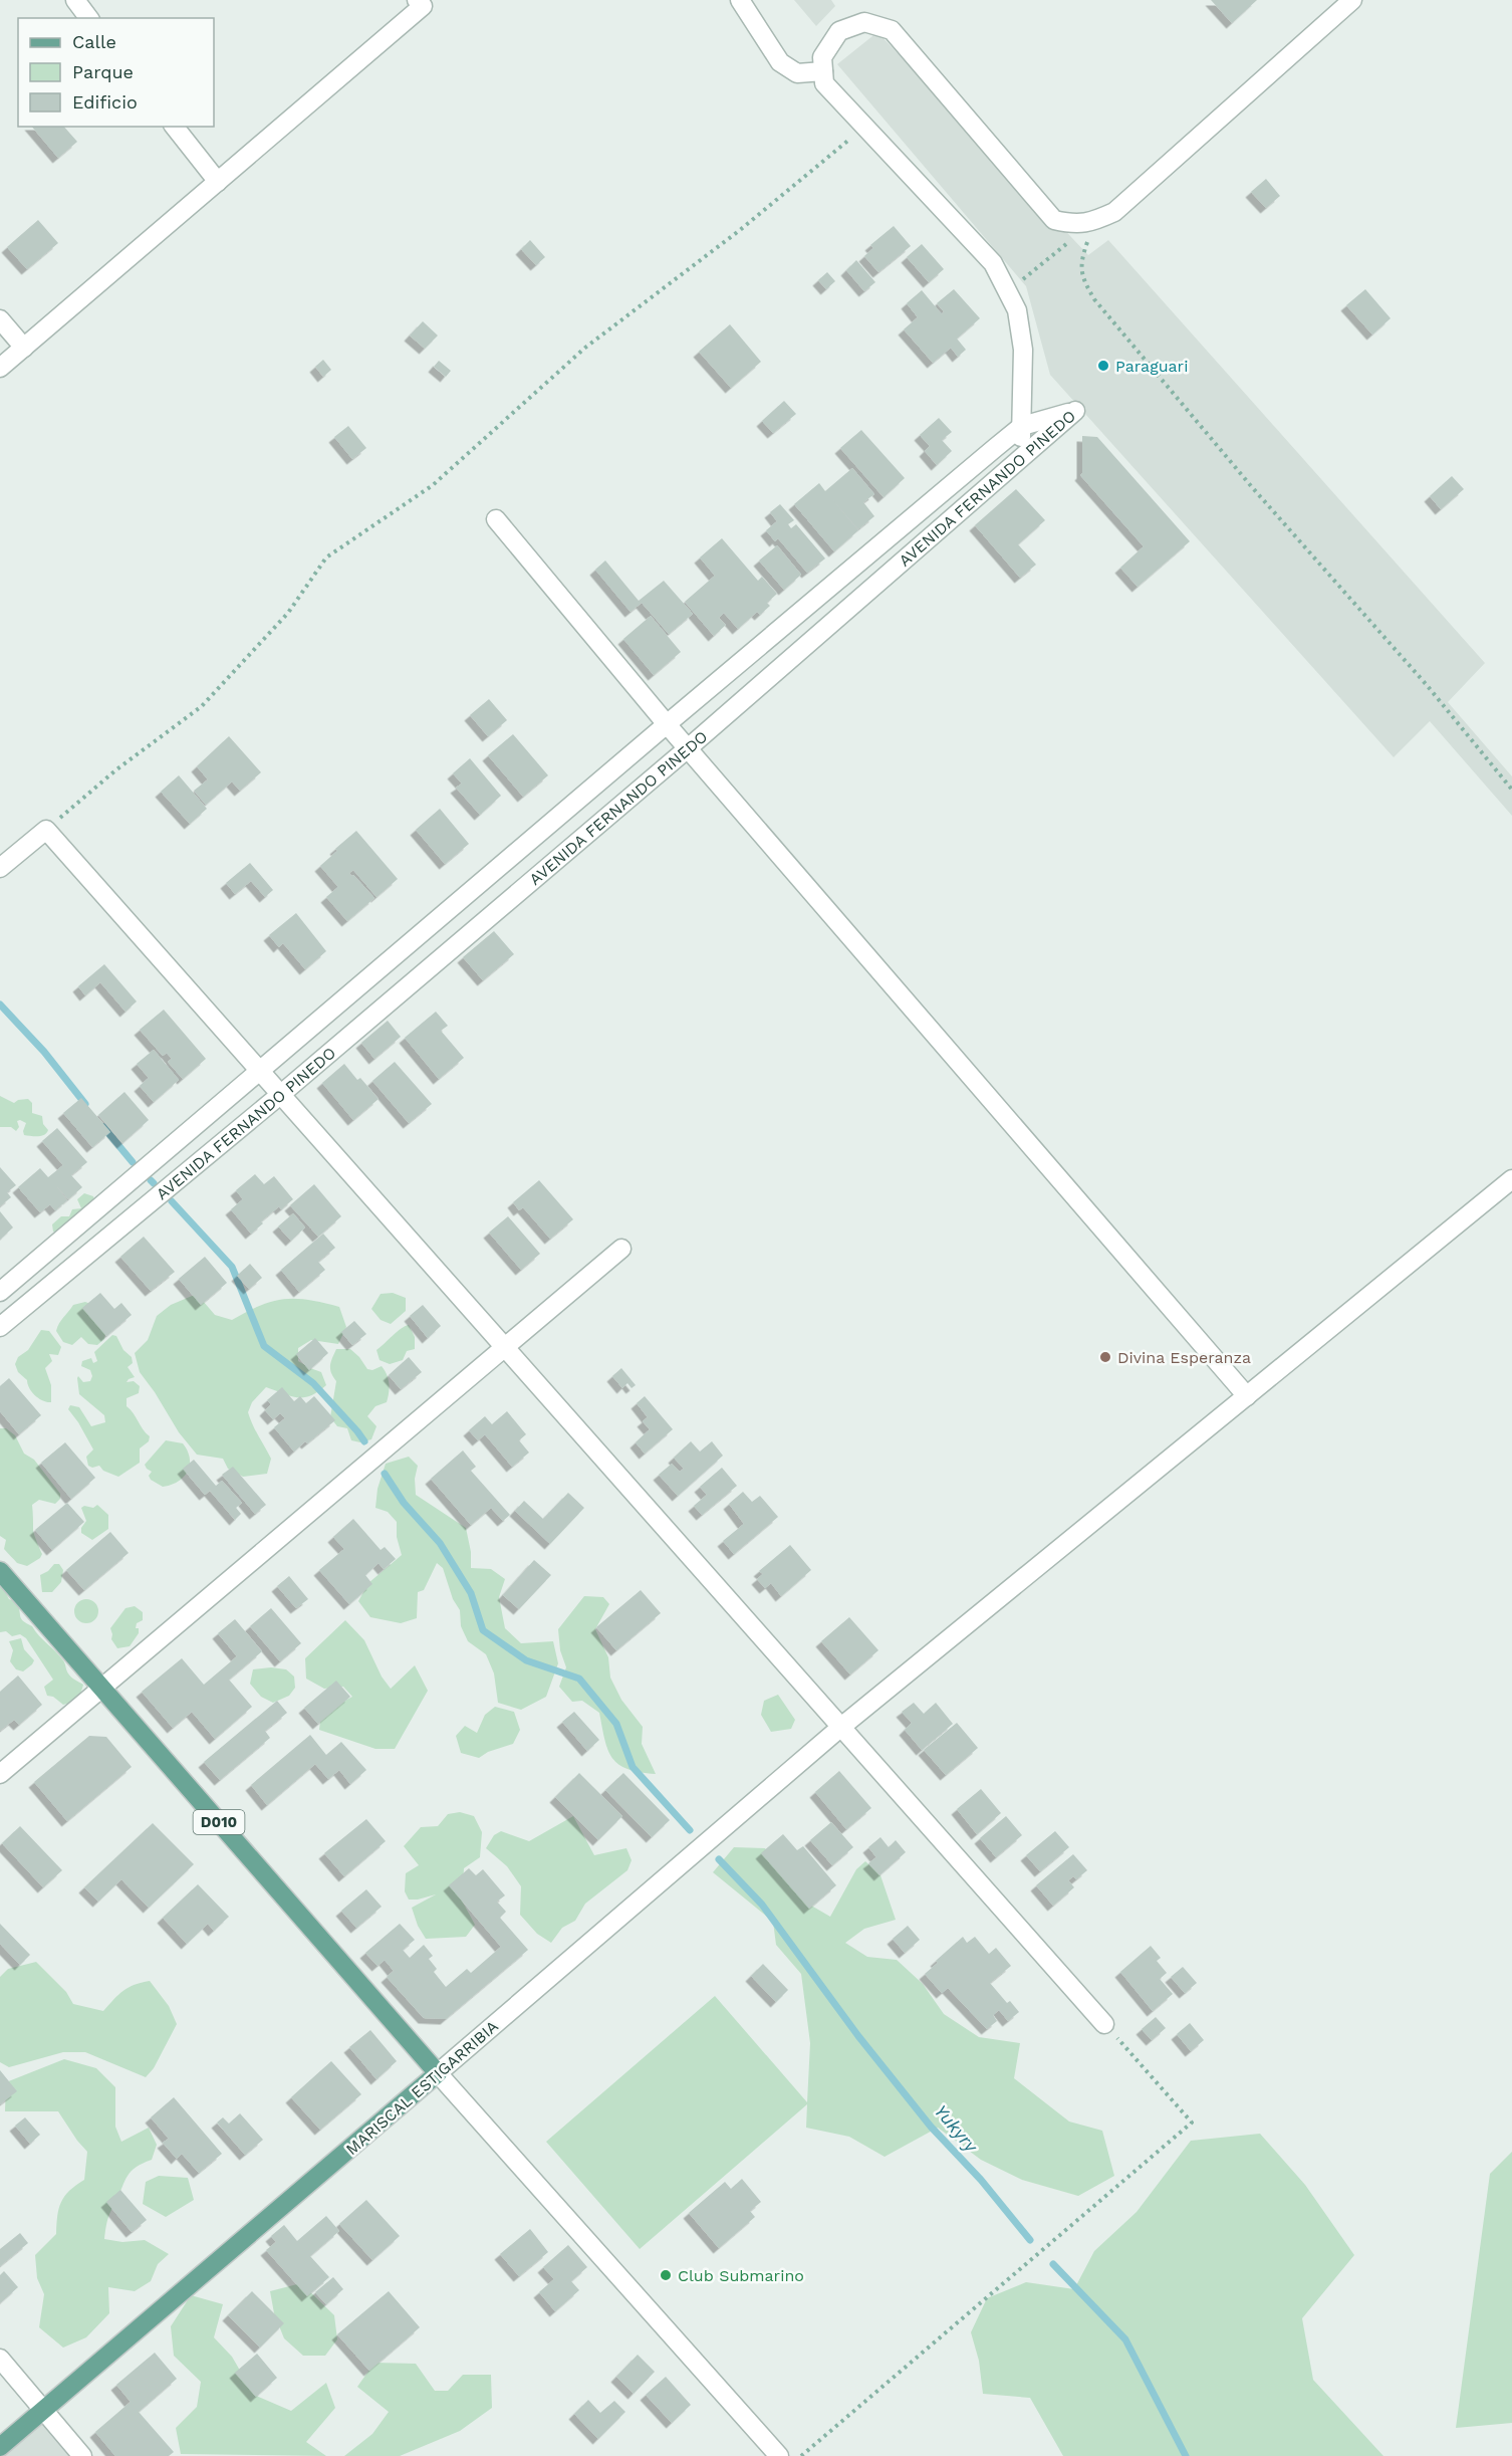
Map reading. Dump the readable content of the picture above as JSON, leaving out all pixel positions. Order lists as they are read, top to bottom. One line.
{"streets":{"main road":["D010","MARISCAL ESTIGARRIBIA"],"street":["AVENIDA FERNANDO PINEDO"]},"crossings":[["D010","MARISCAL ESTIGARRIBIA"]],"water":["Yukyry"],"places":["Paraguari","Divina Esperanza","Club Submarino"],"legend":["Calle","Parque","Edificio"]}
